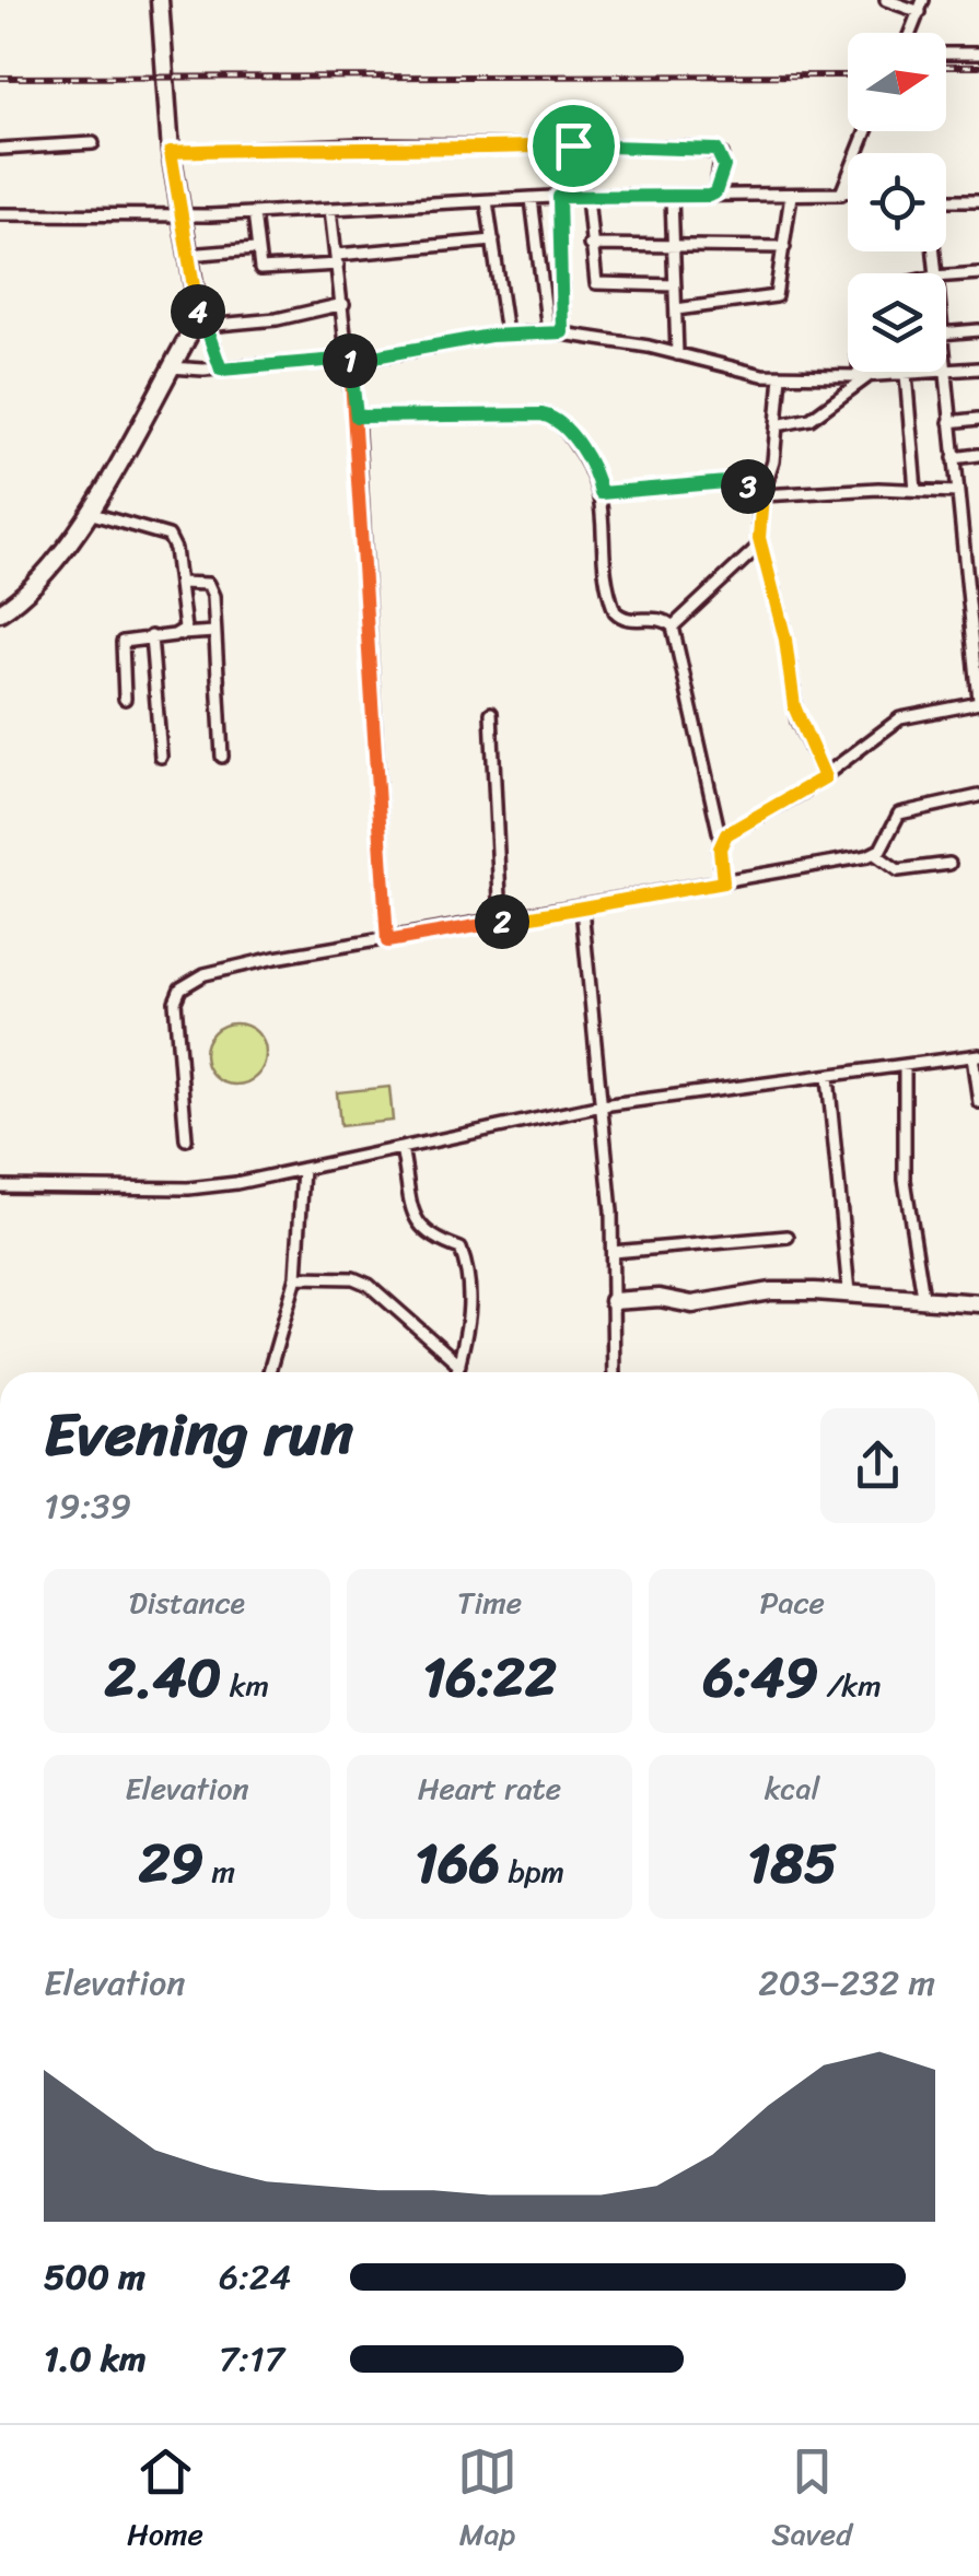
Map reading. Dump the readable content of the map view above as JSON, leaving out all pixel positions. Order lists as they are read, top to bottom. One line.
{"north":"right","page":{"pins":["4","1","3","2"],"heading":["Evening run","19:39"],"stats":[["Distance","2.40 km"],["Time","16:22"],["Pace","6:49 /km"],["Elevation","29 m"],["Heart rate","166 bpm"],["kcal","185"]],"chart":["Elevation","203–232 m"],"list":[{"name":"500 m","note":"6:24"},{"name":"1.0 km","note":"7:17"}],"tabs":["Home","Map","Saved"]}}
